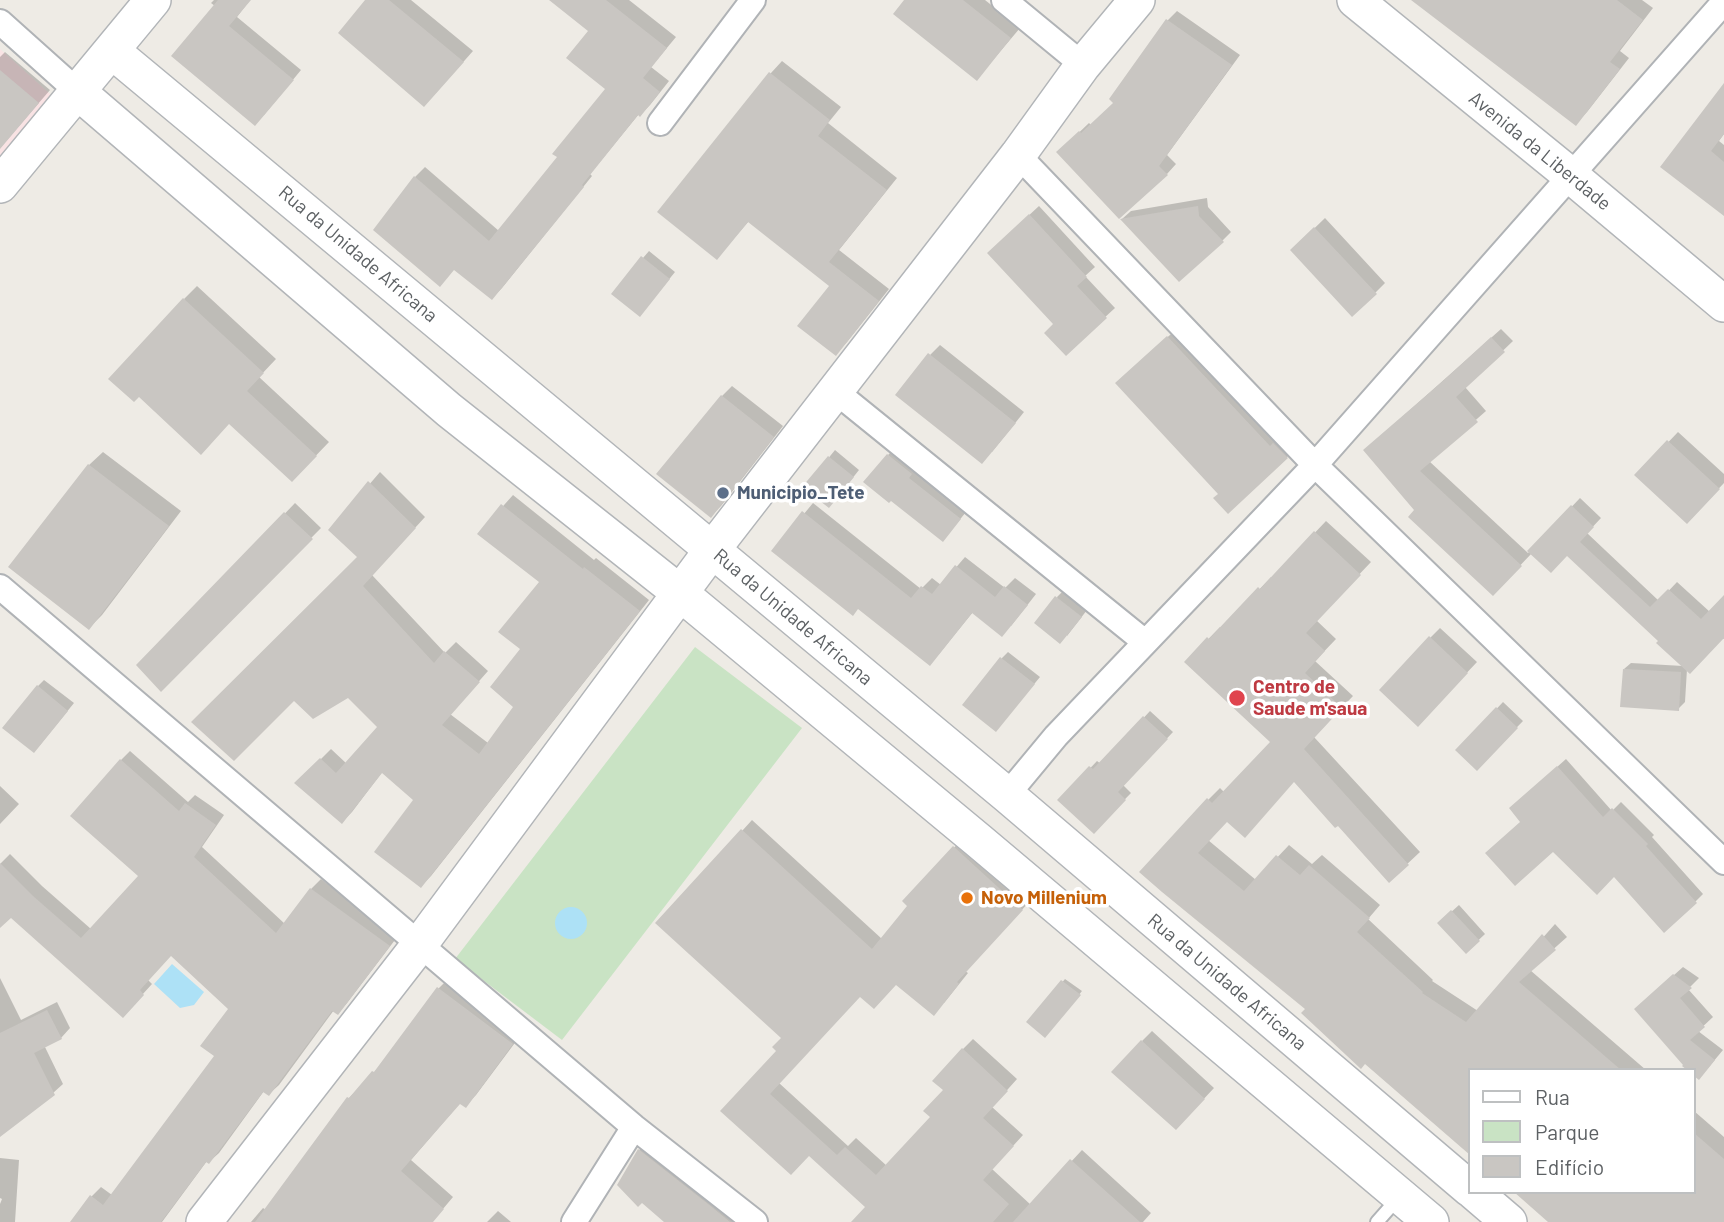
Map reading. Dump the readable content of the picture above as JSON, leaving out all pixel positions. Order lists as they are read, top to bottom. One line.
{"streets":{"street":["Avenida da Liberdade","Rua da Unidade Africana"]},"places":["Municipio_Tete","Centro de Saude m'saua","Novo Millenium"],"legend":["Rua","Parque","Edifício"]}
